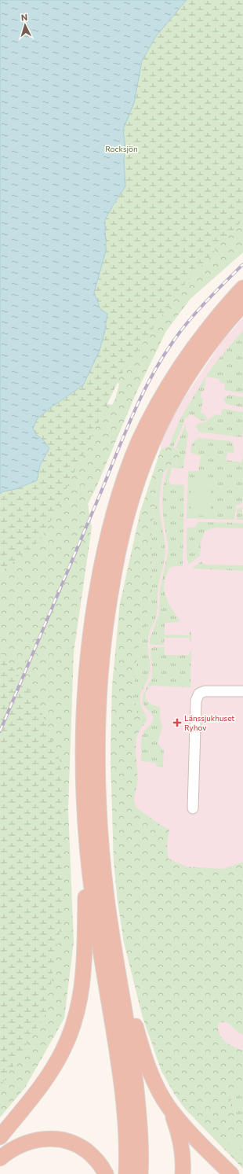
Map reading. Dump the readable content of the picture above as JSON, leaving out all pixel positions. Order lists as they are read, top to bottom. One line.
{"parks":["Rocksjön"],"places":{"health":["Länssjukhuset Ryhov"]},"north":"top"}
